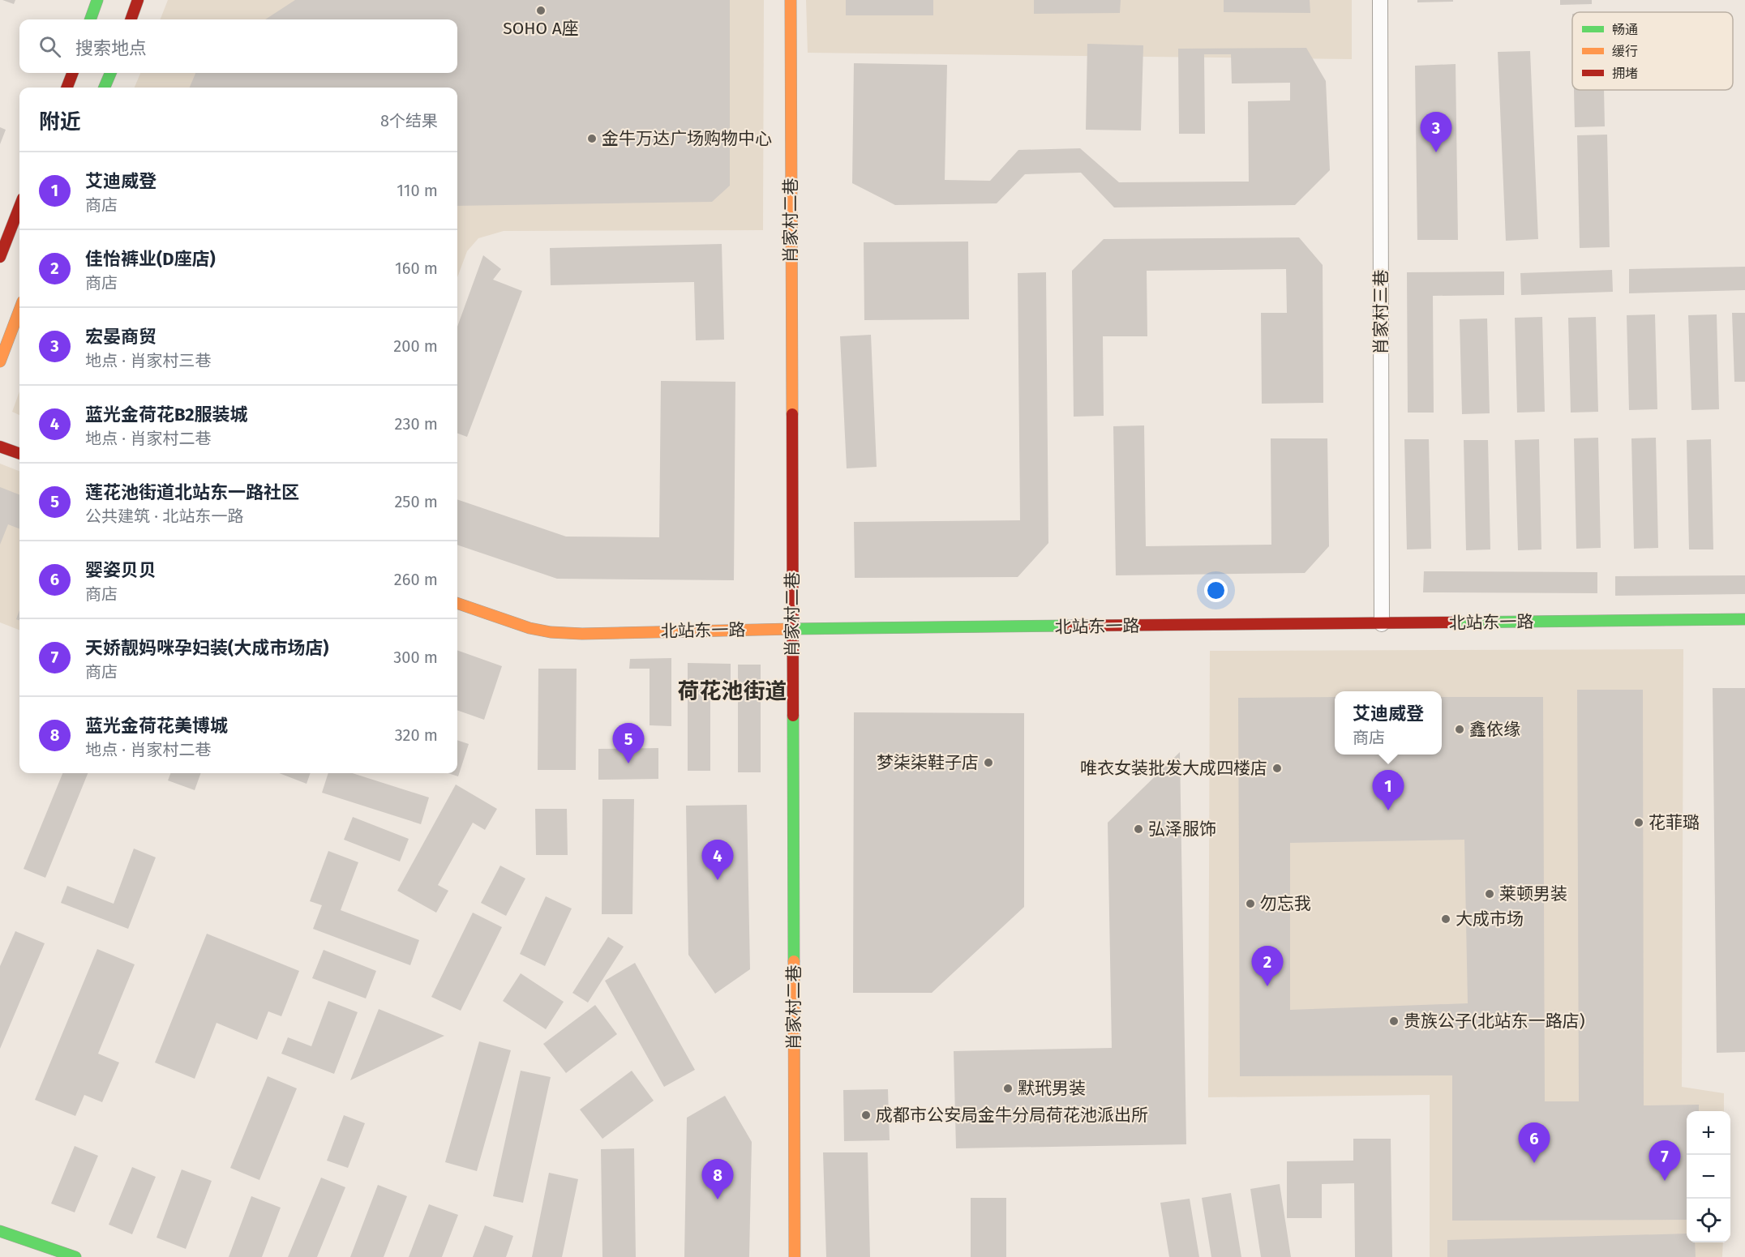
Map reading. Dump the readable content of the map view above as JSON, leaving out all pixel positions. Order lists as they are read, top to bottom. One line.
{"streets":{"main road":["肖家村二巷","北站东一路"],"street":["肖家村三巷"]},"crossings":[["肖家村二巷","北站东一路"],["肖家村三巷","北站东一路"]],"districts":["荷花池街道"],"places":["SOHO A座","金牛万达广场购物中心","鑫依缘","梦柒柒鞋子店","唯衣女装批发大成四楼店","花菲璐","弘泽服饰","莱顿男装","勿忘我","大成市场","贵族公子(北站东一路店)","默玳男装","成都市公安局金牛分局荷花池派出所"],"legend":["畅通","缓行","拥堵"],"page":{"search":"搜索地点","heading":["附近","8个结果"],"pins":["3","5","1","4","2","6","7","8"],"list":[{"mark":"1","name":"艾迪威登","note":"商店","value":"110 m"},{"mark":"2","name":"佳怡裤业(D座店)","note":"商店","value":"160 m"},{"mark":"3","name":"宏晏商贸","note":"地点 · 肖家村三巷","value":"200 m"},{"mark":"4","name":"蓝光金荷花B2服装城","note":"地点 · 肖家村二巷","value":"230 m"},{"mark":"5","name":"莲花池街道北站东一路社区","note":"公共建筑 · 北站东一路","value":"250 m"},{"mark":"6","name":"婴姿贝贝","note":"商店","value":"260 m"},{"mark":"7","name":"天娇靓妈咪孕妇装(大成市场店)","note":"商店","value":"300 m"},{"mark":"8","name":"蓝光金荷花美博城","note":"地点 · 肖家村二巷","value":"320 m"}],"popup":["艾迪威登","商店"],"map_buttons":["+","−"]}}
